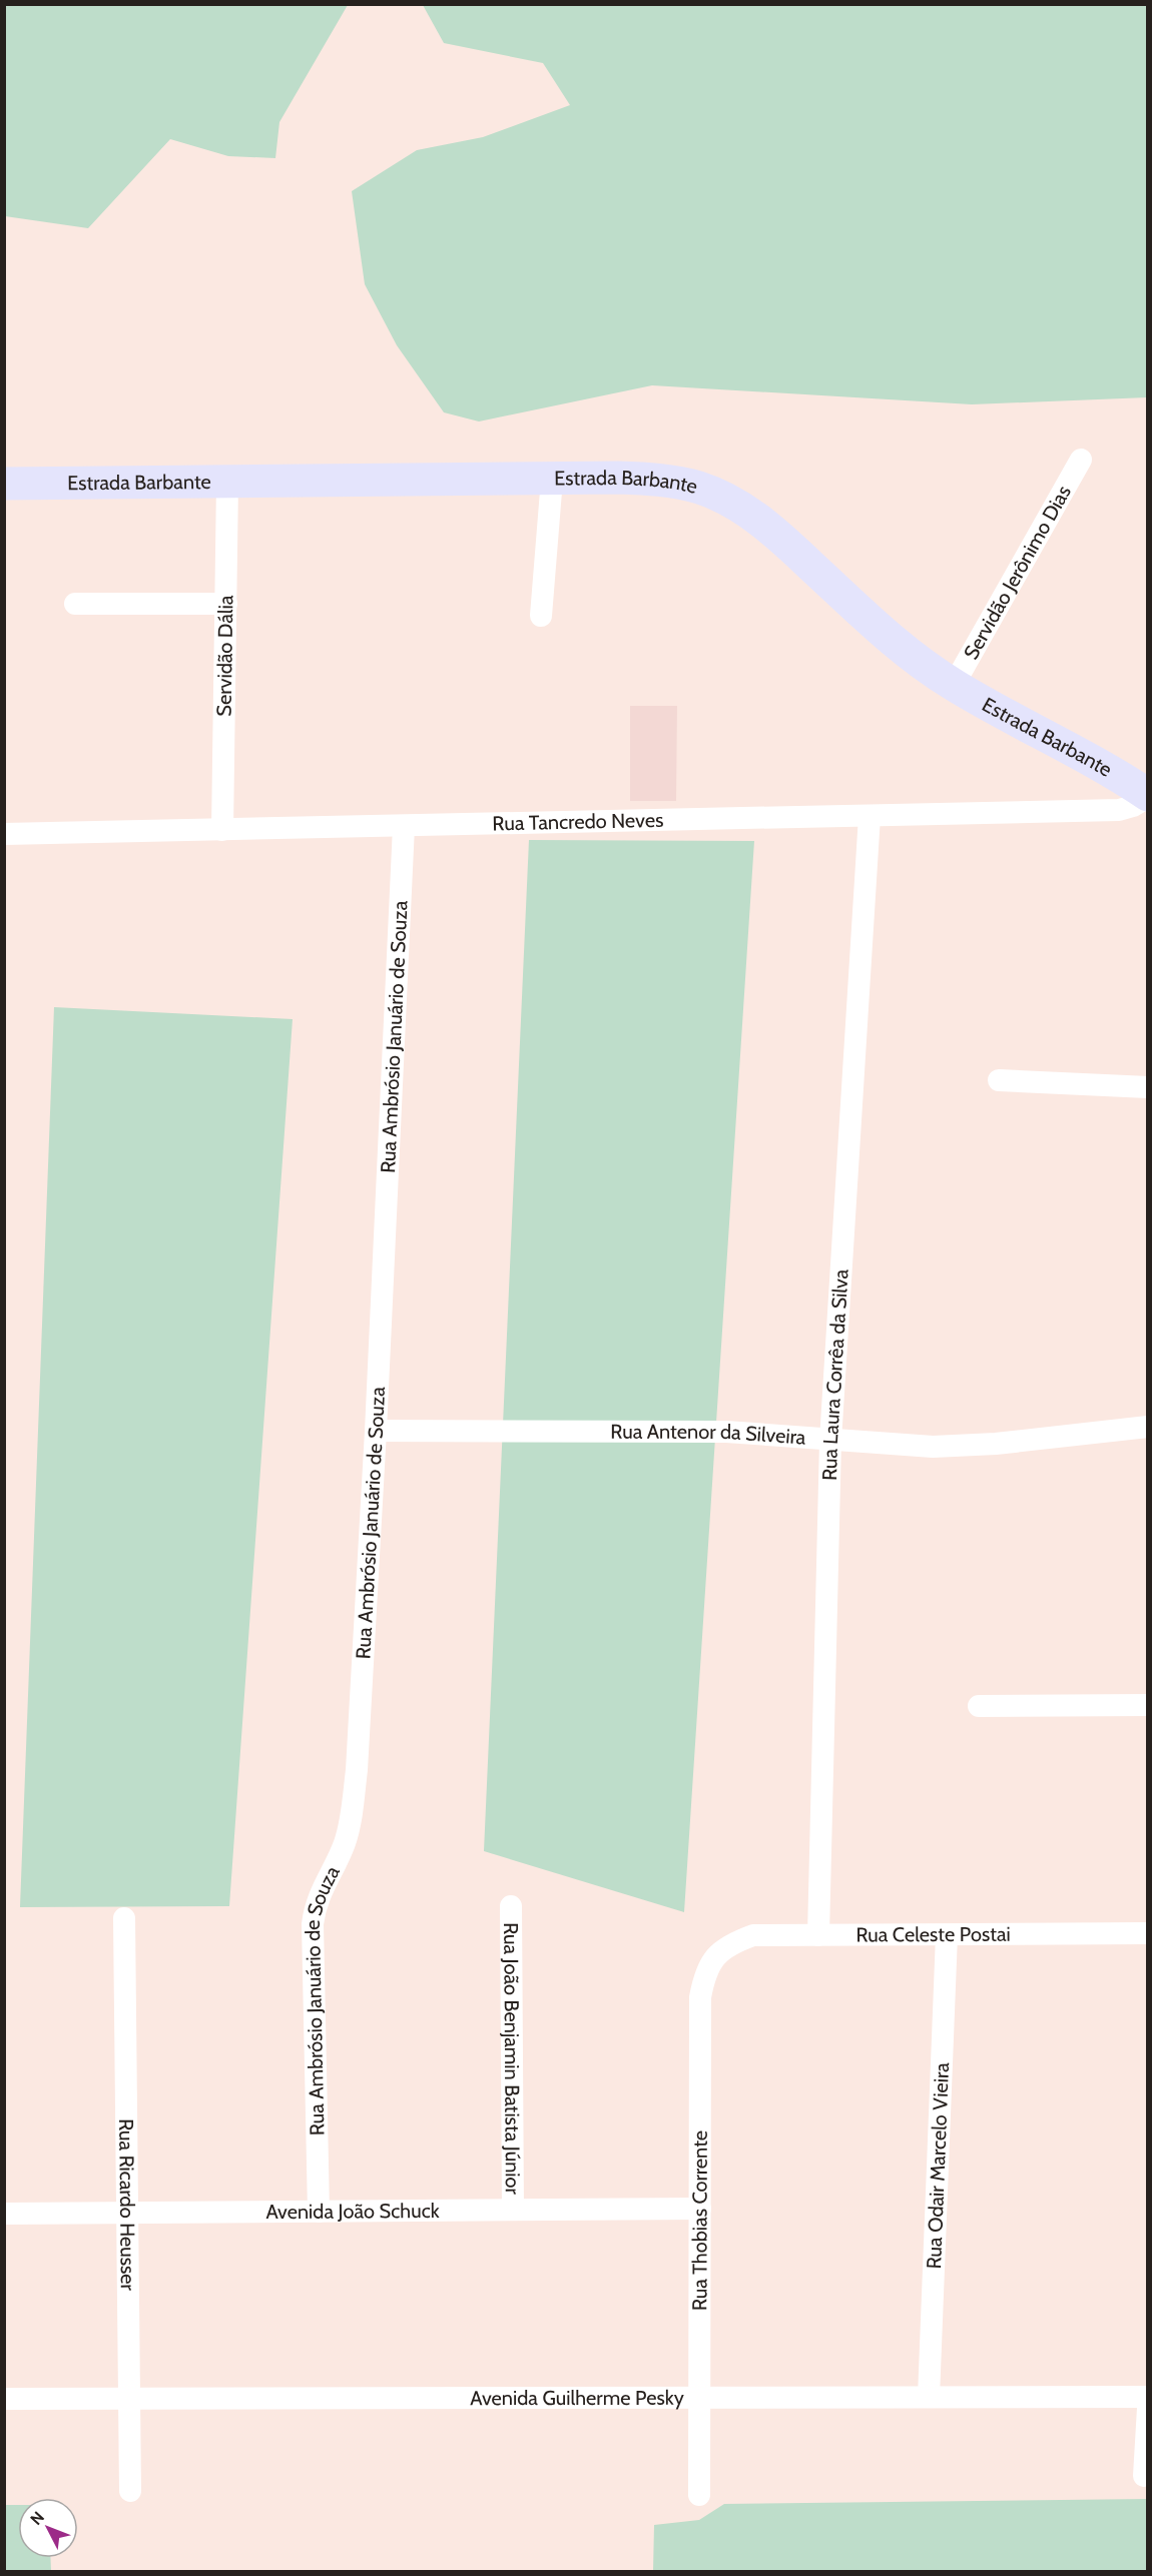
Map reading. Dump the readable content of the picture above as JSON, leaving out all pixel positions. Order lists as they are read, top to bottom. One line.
{"streets":{"main road":["Estrada Barbante"],"street":["Servidão Jerônimo Dias","Servidão Dália","Rua Tancredo Neves","Rua Ambrósio Januário de Souza","Rua Laura Corrêa da Silva","Rua Antenor da Silveira","Rua Celeste Postai","Rua João Benjamin Batista Júnior","Rua Odair Marcelo Vieira","Rua Ricardo Heusser","Avenida João Schuck","Rua Thobias Corrente","Avenida Guilherme Pesky"]},"crossings":[["Estrada Barbante","Servidão Jerônimo Dias"],["Estrada Barbante","Servidão Dália"],["Estrada Barbante","Rua Tancredo Neves"],["Servidão Dália","Rua Tancredo Neves"],["Rua Tancredo Neves","Rua Ambrósio Januário de Souza"],["Rua Tancredo Neves","Rua Laura Corrêa da Silva"],["Rua Ambrósio Januário de Souza","Rua Antenor da Silveira"],["Rua Ambrósio Januário de Souza","Avenida João Schuck"],["Rua Laura Corrêa da Silva","Rua Antenor da Silveira"],["Rua Laura Corrêa da Silva","Rua Celeste Postai"],["Rua Celeste Postai","Rua Odair Marcelo Vieira"],["Rua Celeste Postai","Rua Thobias Corrente"],["Rua João Benjamin Batista Júnior","Avenida João Schuck"],["Rua Odair Marcelo Vieira","Avenida Guilherme Pesky"],["Rua Ricardo Heusser","Avenida João Schuck"],["Rua Ricardo Heusser","Avenida Guilherme Pesky"],["Avenida João Schuck","Rua Thobias Corrente"],["Rua Thobias Corrente","Avenida Guilherme Pesky"]],"north":"top left"}
